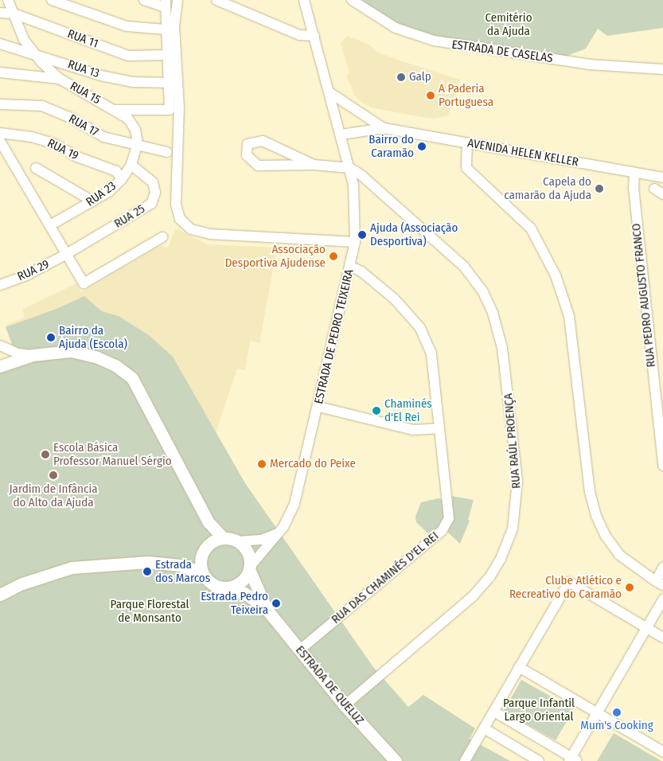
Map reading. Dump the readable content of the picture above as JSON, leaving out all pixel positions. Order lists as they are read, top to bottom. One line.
{"streets":{"street":["RUA 11","ESTRADA DE CASELAS","RUA 13","RUA 15","RUA 17","RUA 19","AVENIDA HELEN KELLER","RUA 23","RUA 25","RUA 29","RUA PEDRO AUGUSTO FRANCO","ESTRADA DE PEDRO TEIXEIRA","RUA RAÚL PROENÇA","RUA DAS CHAMINÉS D'EL REI","ESTRADA DE QUELUZ"]},"crossings":[["RUA 13","RUA 15"],["RUA 17","RUA 23"],["RUA 19","RUA 23"],["AVENIDA HELEN KELLER","RUA PEDRO AUGUSTO FRANCO"],["AVENIDA HELEN KELLER","ESTRADA DE PEDRO TEIXEIRA"],["RUA 23","RUA 25"],["RUA 25","RUA 29"],["ESTRADA DE PEDRO TEIXEIRA","RUA RAÚL PROENÇA"],["ESTRADA DE PEDRO TEIXEIRA","RUA DAS CHAMINÉS D'EL REI"],["ESTRADA DE PEDRO TEIXEIRA","ESTRADA DE QUELUZ"],["RUA RAÚL PROENÇA","ESTRADA DE QUELUZ"],["RUA DAS CHAMINÉS D'EL REI","ESTRADA DE QUELUZ"]],"parks":["Cemitério da Ajuda","Parque Florestal de Monsanto","Parque Infantil Largo Oriental"],"places":["Galp","A Paderia Portuguesa","Bairro do Caramão","Capela do camarão da Ajuda","Ajuda (Associação Desportiva)","Associação Desportiva Ajudense","Bairro da Ajuda (Escola)","Chaminés d'El Rei","Escola Básica Professor Manuel Sérgio","Mercado do Peixe","Jardim de Infância do Alto da Ajuda","Estrada dos Marcos","Clube Atlético e Recreativo do Caramão","Estrada Pedro Teixeira","Mum's Cooking"]}
